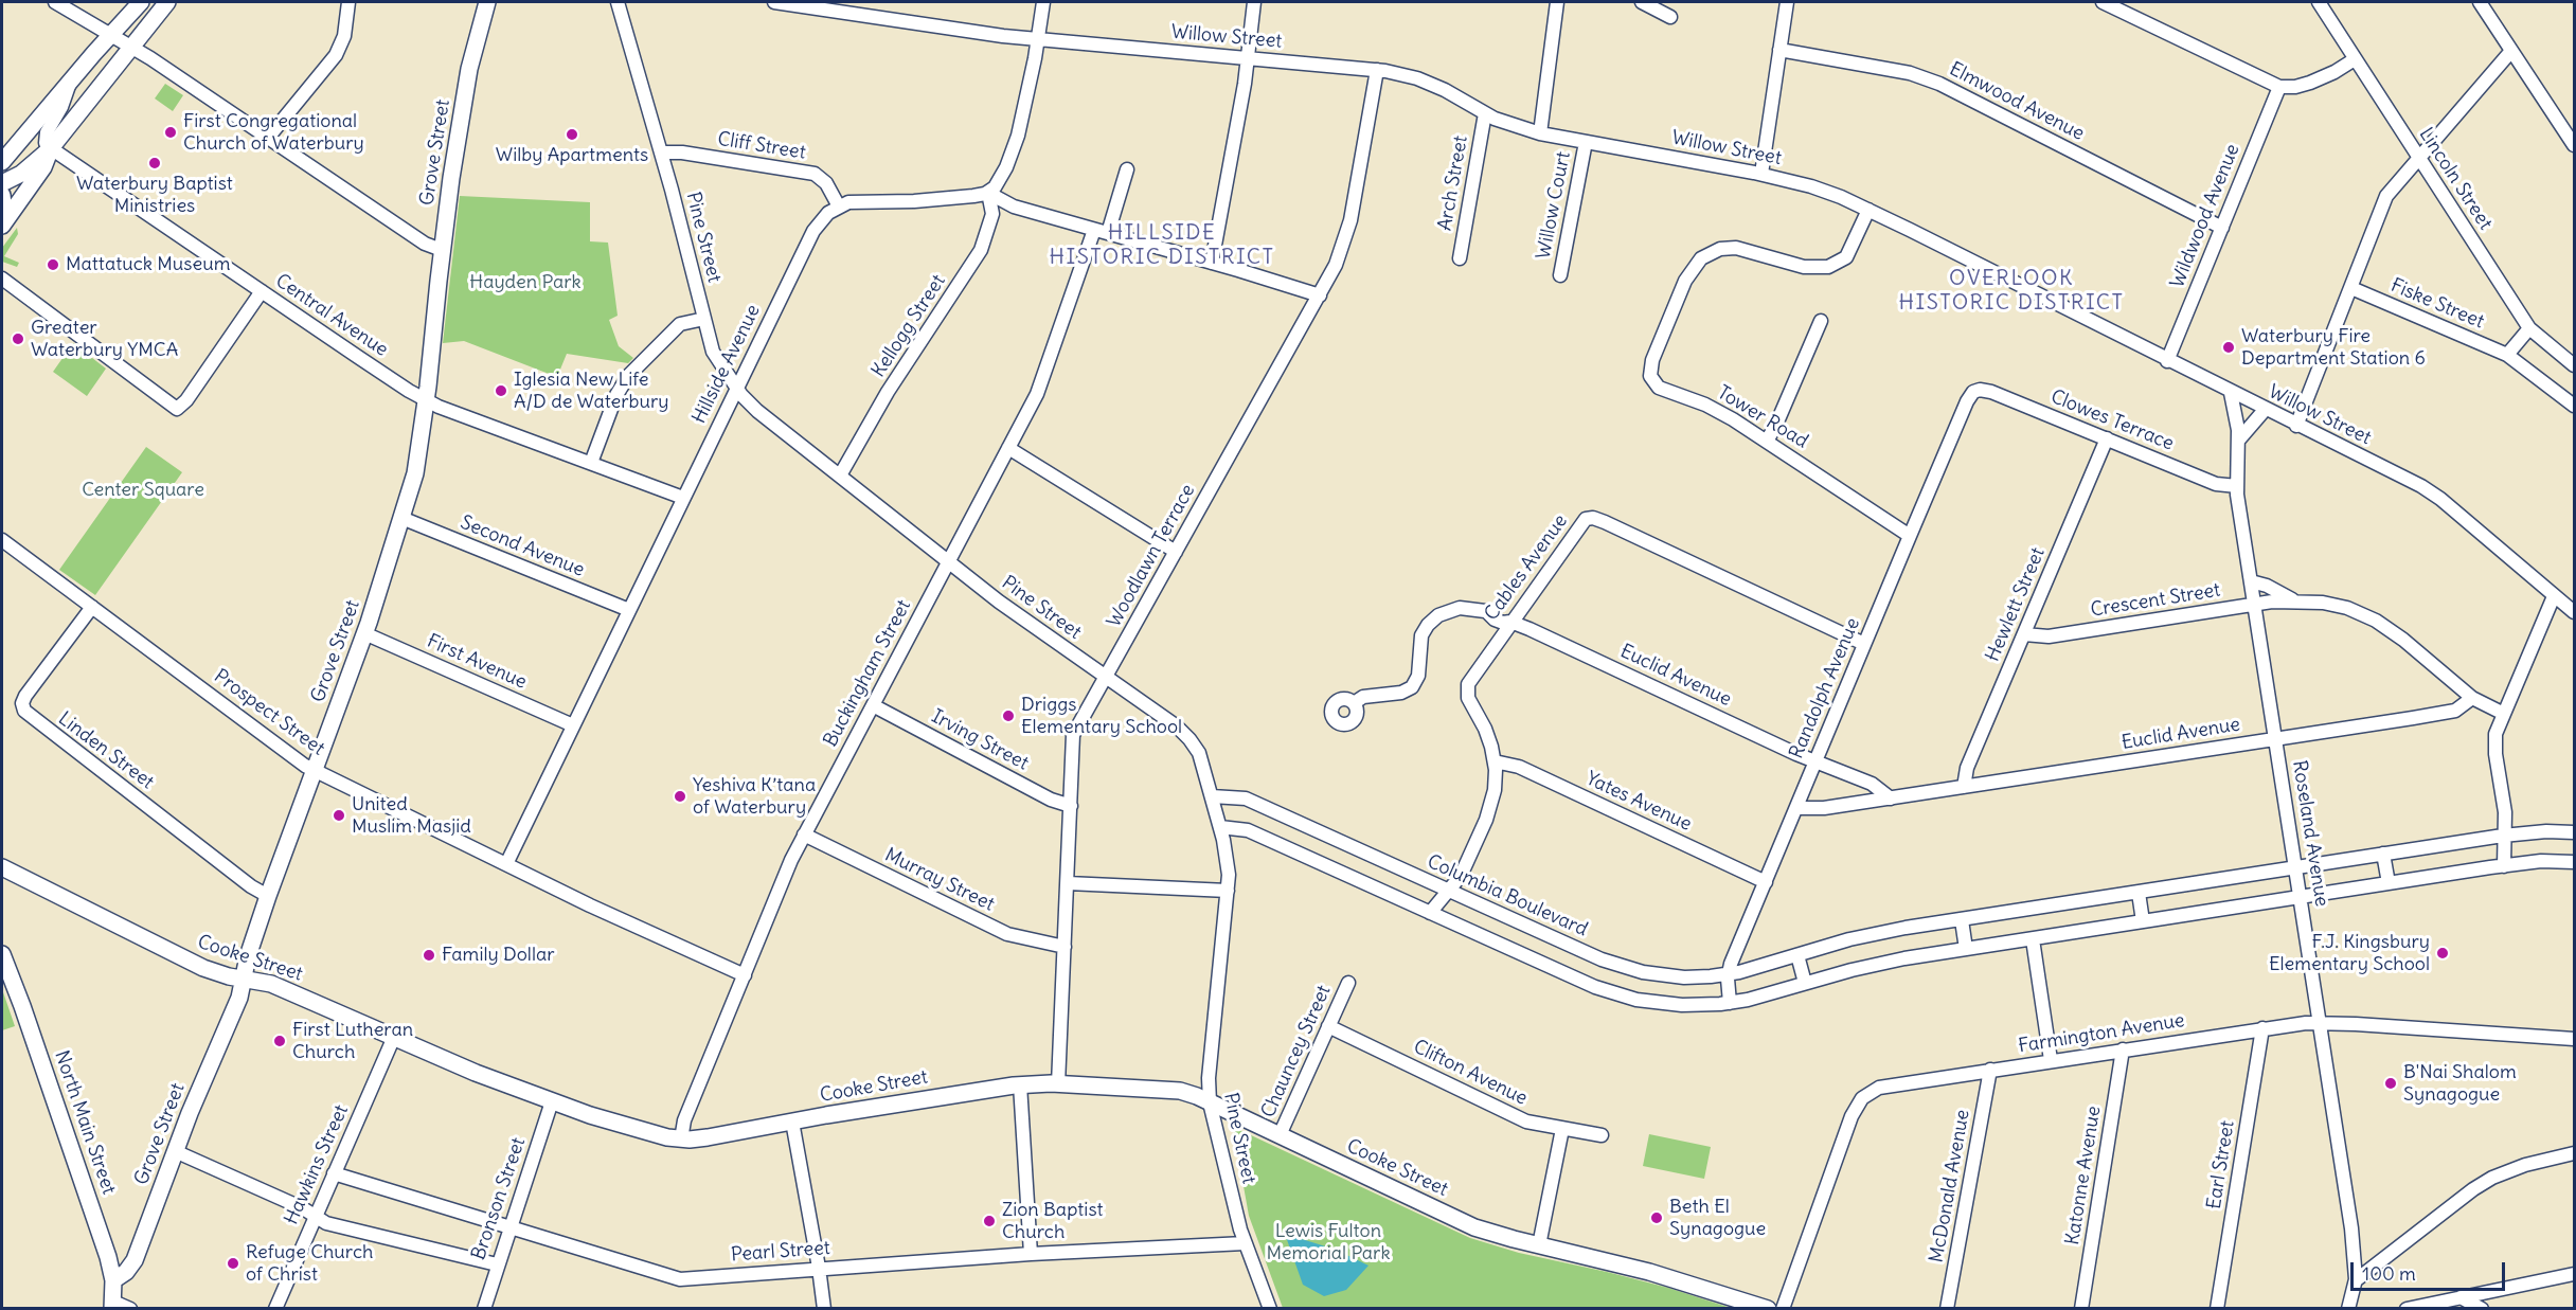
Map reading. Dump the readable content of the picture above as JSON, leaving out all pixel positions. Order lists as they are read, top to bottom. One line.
{"streets":{"main road":["Grove Street","Cooke Street","North Main Street"],"street":["Willow Street","Elmwood Avenue","Cliff Street","Lincoln Street","Arch Street","Willow Court","Wildwood Avenue","Pine Street","Fiske Street","Central Avenue","Kellogg Street","Hillside Avenue","Tower Road","Clowes Terrace","Second Avenue","Woodlawn Terrace","Cables Avenue","Crescent Street","Hewlett Street","First Avenue","Buckingham Street","Euclid Avenue","Randolph Avenue","Prospect Street","Irving Street","Linden Street","Yates Avenue","Roseland Avenue","Murray Street","Columbia Boulevard","Farmington Avenue","Chauncey Street","Clifton Avenue","Hawkins Street","Earl Street","Katonne Avenue","McDonald Avenue","Bronson Street","Pearl Street"]},"crossings":[["Willow Street","Arch Street"],["Willow Street","Willow Court"],["Willow Street","Wildwood Avenue"],["Willow Street","Tower Road"],["Willow Street","Woodlawn Terrace"],["Willow Street","Roseland Avenue"],["Elmwood Avenue","Wildwood Avenue"],["Cliff Street","Pine Street"],["Cliff Street","Hillside Avenue"],["Grove Street","Central Avenue"],["Grove Street","Second Avenue"],["Grove Street","First Avenue"],["Grove Street","Prospect Street"],["Grove Street","Linden Street"],["Grove Street","Cooke Street"],["Grove Street","North Main Street"],["Pine Street","Kellogg Street"],["Pine Street","Hillside Avenue"],["Pine Street","Woodlawn Terrace"],["Pine Street","Buckingham Street"],["Pine Street","Columbia Boulevard"],["Pine Street","Cooke Street"],["Pine Street","Pearl Street"],["Central Avenue","Hillside Avenue"],["Hillside Avenue","Second Avenue"],["Hillside Avenue","First Avenue"],["Hillside Avenue","Prospect Street"],["Tower Road","Randolph Avenue"],["Clowes Terrace","Hewlett Street"],["Clowes Terrace","Randolph Avenue"],["Clowes Terrace","Roseland Avenue"],["Woodlawn Terrace","Irving Street"],["Woodlawn Terrace","Murray Street"],["Woodlawn Terrace","Cooke Street"],["Cables Avenue","Euclid Avenue"],["Cables Avenue","Randolph Avenue"],["Cables Avenue","Yates Avenue"],["Cables Avenue","Columbia Boulevard"],["Crescent Street","Hewlett Street"],["Crescent Street","Euclid Avenue"],["Crescent Street","Roseland Avenue"],["Hewlett Street","Euclid Avenue"],["Buckingham Street","Prospect Street"],["Buckingham Street","Irving Street"],["Buckingham Street","Murray Street"],["Buckingham Street","Cooke Street"],["Euclid Avenue","Randolph Avenue"],["Euclid Avenue","Roseland Avenue"],["Randolph Avenue","Yates Avenue"],["Randolph Avenue","Columbia Boulevard"],["Prospect Street","Linden Street"],["Roseland Avenue","Columbia Boulevard"],["Roseland Avenue","Farmington Avenue"],["Cooke Street","Chauncey Street"],["Cooke Street","Hawkins Street"],["Cooke Street","Bronson Street"],["Farmington Avenue","Earl Street"],["Farmington Avenue","Katonne Avenue"],["Farmington Avenue","McDonald Avenue"],["Chauncey Street","Clifton Avenue"],["Hawkins Street","Pearl Street"],["Bronson Street","Pearl Street"]],"districts":["HILLSIDE HISTORIC DISTRICT","OVERLOOK HISTORIC DISTRICT"],"parks":["Hayden Park","Center Square","Lewis Fulton Memorial Park"],"places":["First Congregational Church of Waterbury","Wilby Apartments","Waterbury Baptist Ministries","Mattatuck Museum","Greater Waterbury YMCA","Waterbury Fire Department Station 6","Iglesia New Life A/D de Waterbury","Driggs Elementary School","Yeshiva K’tana of Waterbury","United Muslim Masjid","F.J. Kingsbury Elementary School","Family Dollar","First Lutheran Church","B'Nai Shalom Synagogue","Beth El Synagogue","Zion Baptist Church","Refuge Church of Christ"],"scale_bar":"100 m"}
